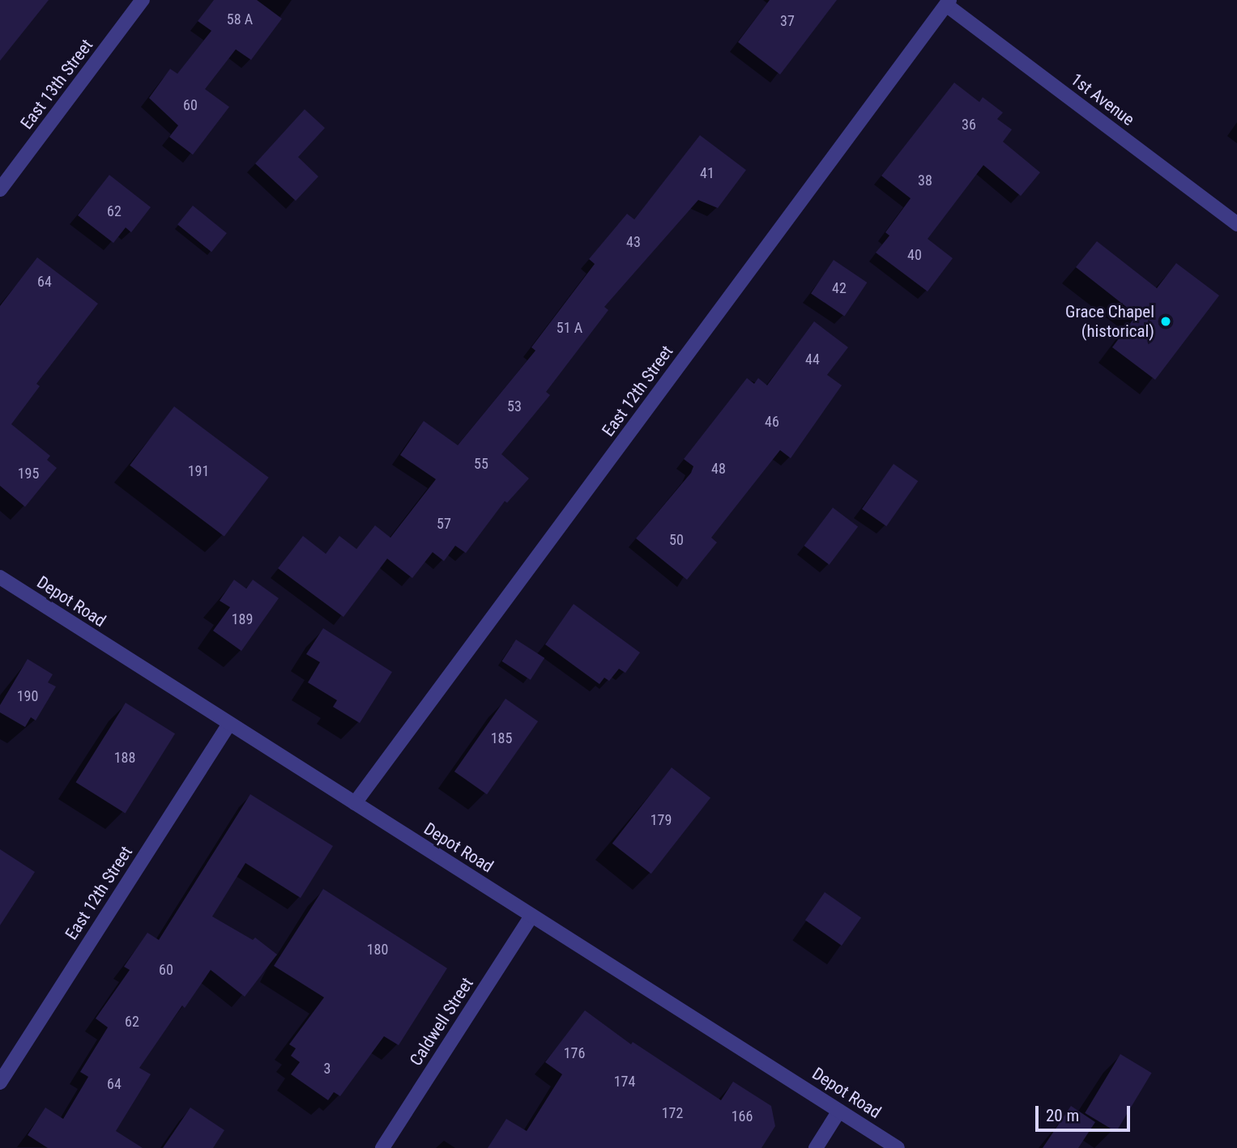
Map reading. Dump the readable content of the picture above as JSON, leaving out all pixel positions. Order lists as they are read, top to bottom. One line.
{"streets":{"street":["East 13th Street","1st Avenue","East 12th Street","Depot Road","Caldwell Street"]},"crossings":[["1st Avenue","East 12th Street"],["East 12th Street","Depot Road"],["Depot Road","Caldwell Street"]],"places":["Grace Chapel (historical)"],"house_numbers":["58 A","37","60","36","41","38","62","43","40","64","42","51 A","44","53","46","55","48","191","195","57","50","189","190","185","188","179","180","60","62","176","3","174","64","172","166"],"scale_bar":"20 m"}
